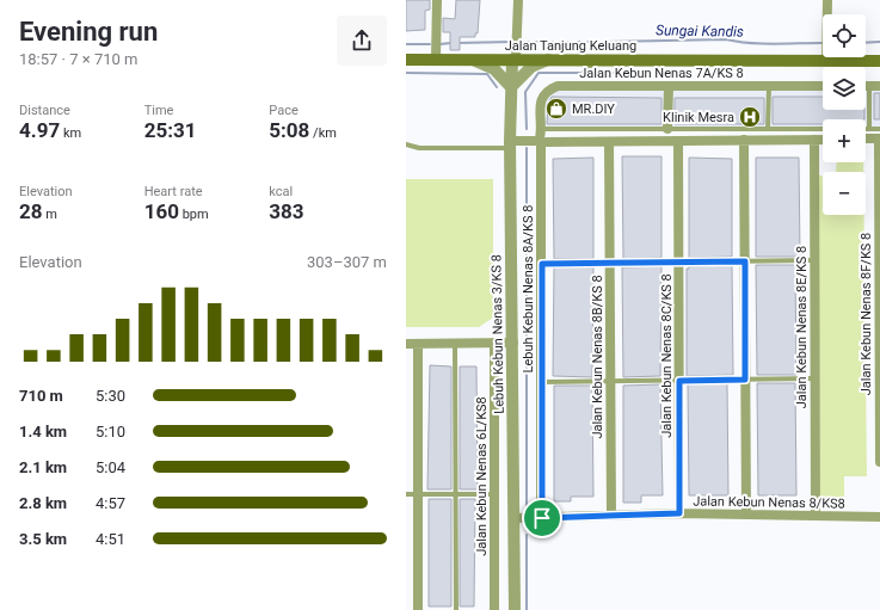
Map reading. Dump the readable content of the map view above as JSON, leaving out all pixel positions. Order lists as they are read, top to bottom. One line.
{"streets":{"main road":["Jalan Tanjung Keluang"],"street":["Jalan Kebun Nenas 7A/KS 8","Lebuh Kebun Nenas 8A/KS 8","Jalan Kebun Nenas 8F/KS 8","Jalan Kebun Nenas 8E/KS 8","Lebuh Kebun Nenas 3/KS 8","Jalan Kebun Nenas 8C/KS 8","Jalan Kebun Nenas 8B/KS 8","Jalan Kebun Nenas 6L/KS8","Jalan Kebun Nenas 8/KS8"]},"crossings":[["Jalan Tanjung Keluang","Lebuh Kebun Nenas 3/KS 8"],["Jalan Kebun Nenas 7A/KS 8","Lebuh Kebun Nenas 8A/KS 8"],["Lebuh Kebun Nenas 8A/KS 8","Jalan Kebun Nenas 8/KS8"],["Jalan Kebun Nenas 8E/KS 8","Jalan Kebun Nenas 8/KS8"],["Lebuh Kebun Nenas 3/KS 8","Jalan Kebun Nenas 8/KS8"],["Jalan Kebun Nenas 8C/KS 8","Jalan Kebun Nenas 8/KS8"],["Jalan Kebun Nenas 8B/KS 8","Jalan Kebun Nenas 8/KS8"]],"water":["Sungai Kandis"],"places":{"shop":["MR.DIY"],"hospital":["Klinik Mesra"]},"page":{"heading":["Evening run","18:57 · 7 × 710 m"],"map_buttons":["+","−"],"stats":[["Distance","4.97 km"],["Time","25:31"],["Pace","5:08 /km"],["Elevation","28 m"],["Heart rate","160 bpm"],["kcal","383"]],"chart":["Elevation","303–307 m"],"list":[{"name":"710 m","note":"5:30"},{"name":"1.4 km","note":"5:10"},{"name":"2.1 km","note":"5:04"},{"name":"2.8 km","note":"4:57"},{"name":"3.5 km","note":"4:51"}]}}
